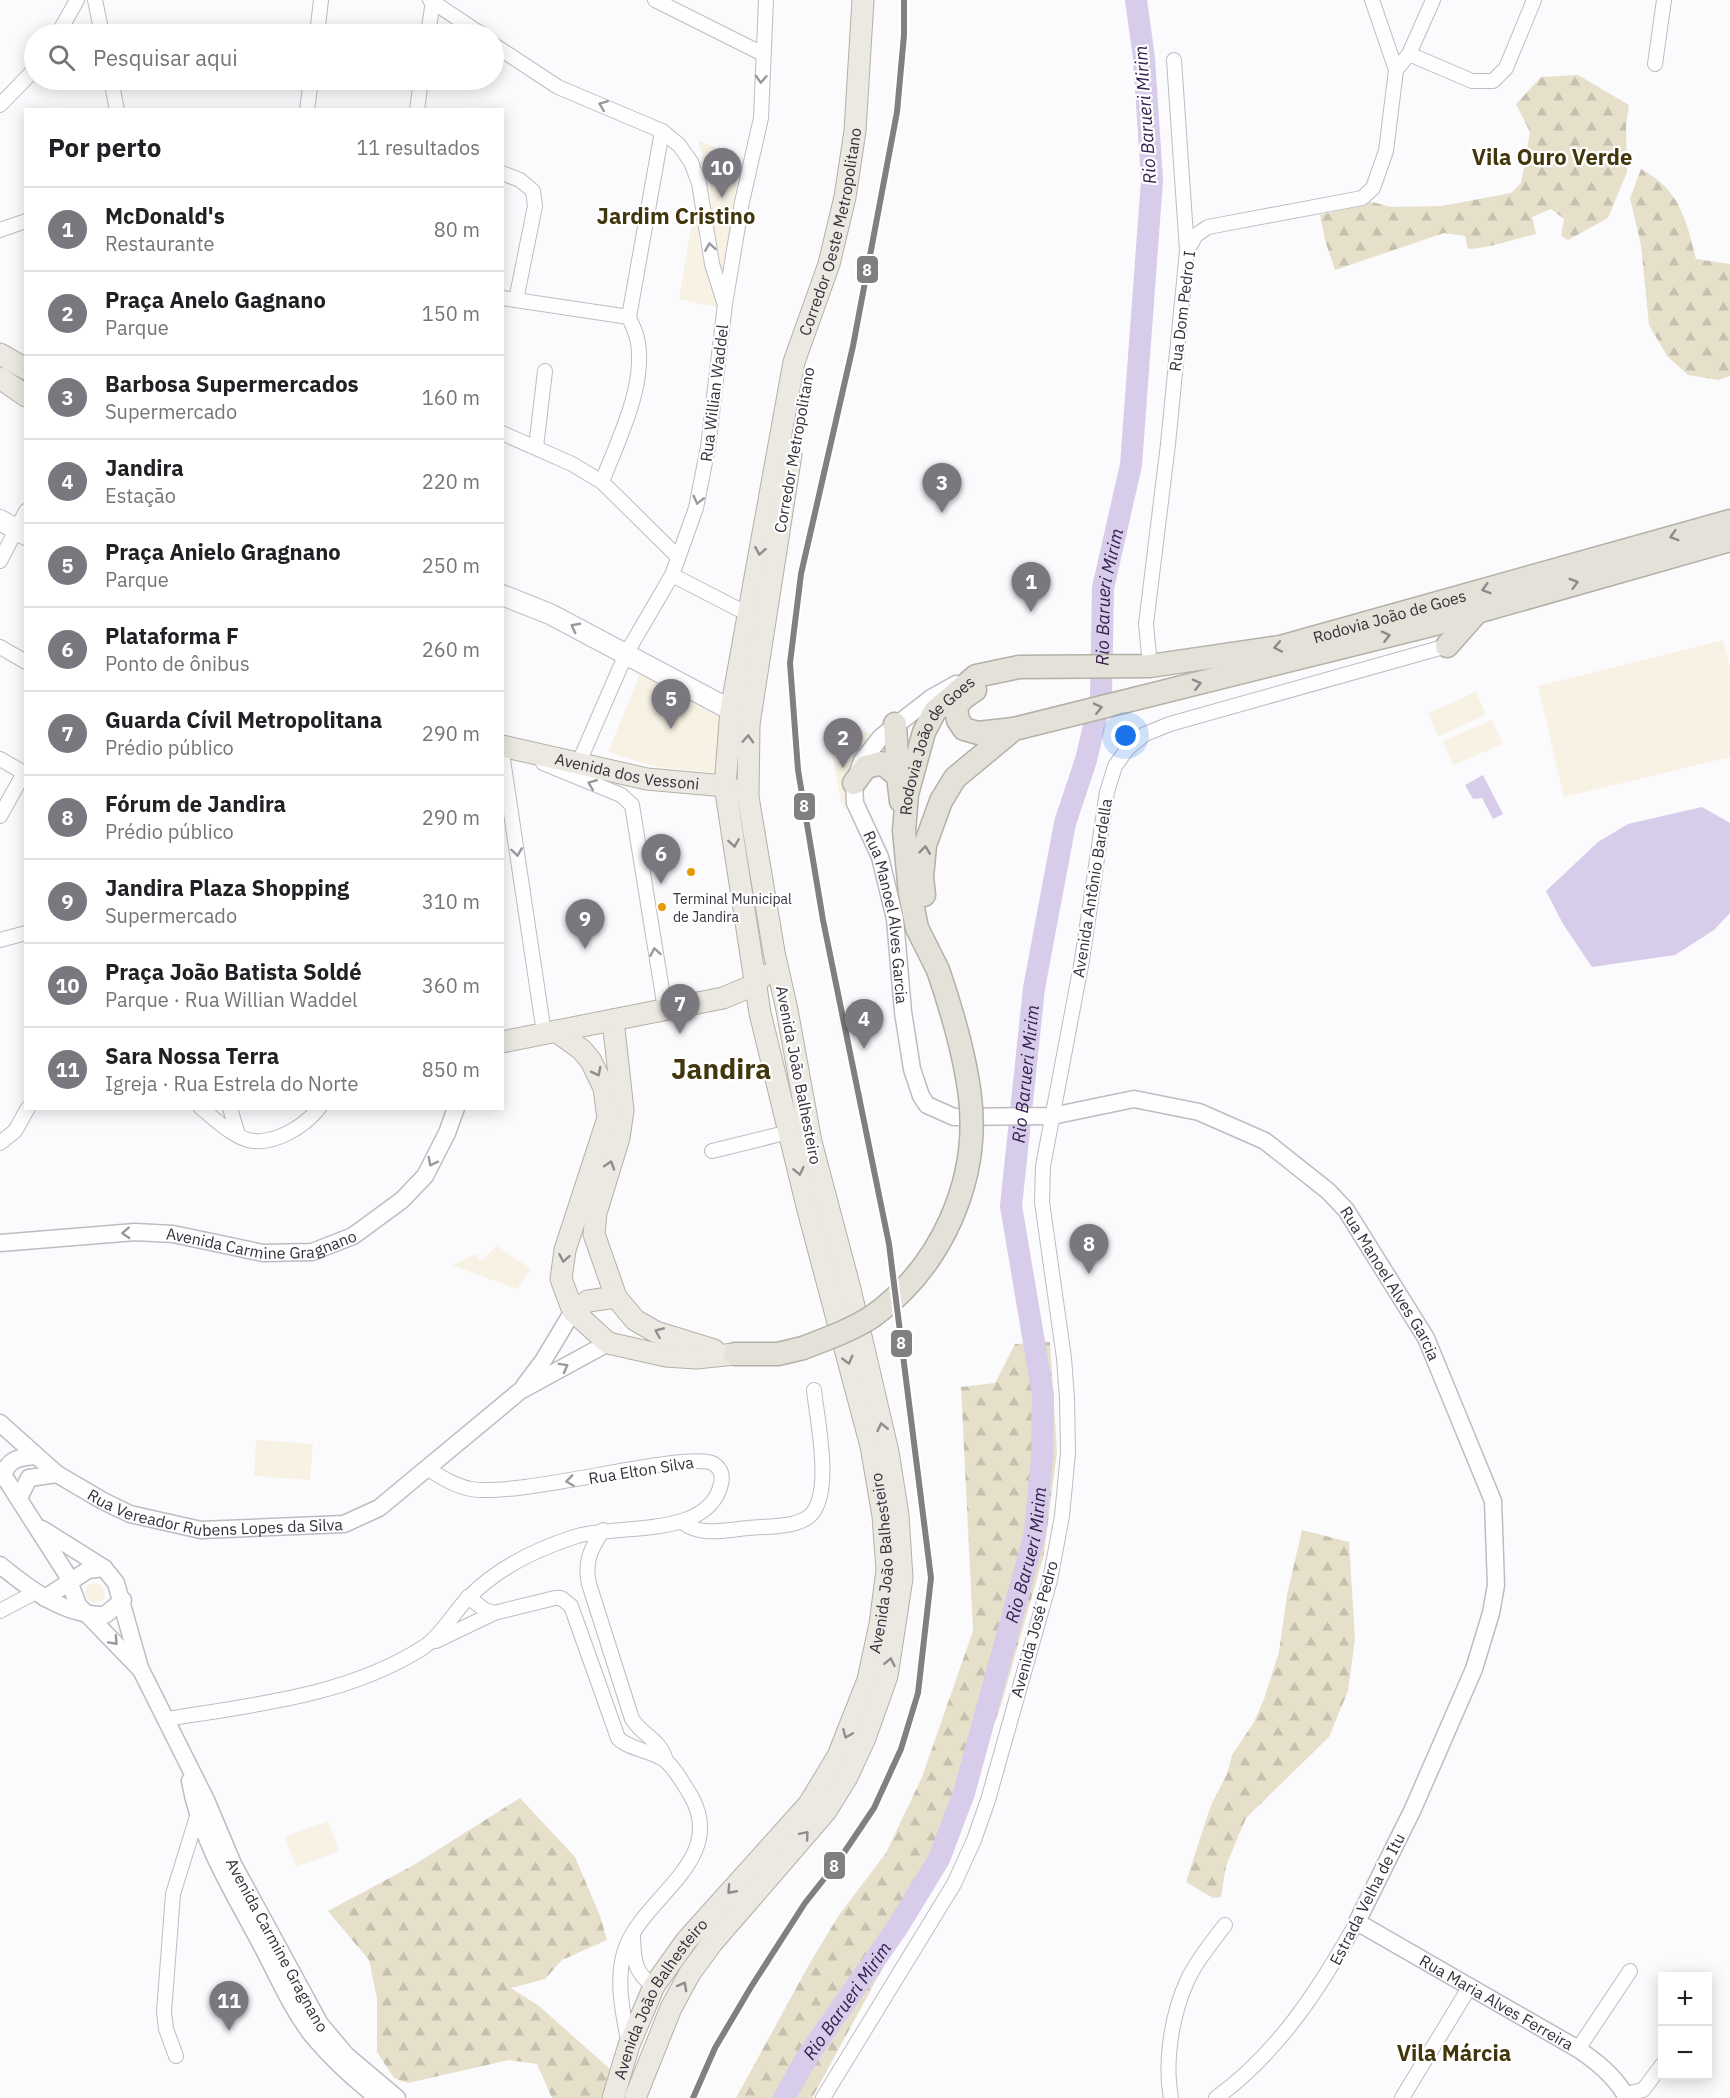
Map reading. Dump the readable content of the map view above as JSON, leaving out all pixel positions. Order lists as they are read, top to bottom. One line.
{"streets":{"highway":["Rodovia João de Goes"],"main road":["Corredor Oeste Metropolitano","Corredor Metropolitano","Avenida dos Vessoni","Avenida João Balhesteiro","Rua Vereador Rubens Lopes da Silva"],"street":["Rua Dom Pedro I","Rua Willian Waddel","Avenida Antônio Bardella","Rua Manoel Alves Garcia","Avenida Carmine Gragnano","Rua Elton Silva","Avenida José Pedro","Estrada Velha de Itu","Rua Maria Alves Ferreira"]},"crossings":[["Corredor Oeste Metropolitano","Avenida dos Vessoni"],["Corredor Oeste Metropolitano","Avenida João Balhesteiro"],["Rua Dom Pedro I","Rodovia João de Goes"],["Rua Willian Waddel","Avenida dos Vessoni"],["Corredor Metropolitano","Avenida dos Vessoni"],["Corredor Metropolitano","Avenida João Balhesteiro"],["Avenida dos Vessoni","Avenida João Balhesteiro"],["Avenida Antônio Bardella","Rua Manoel Alves Garcia"],["Avenida Antônio Bardella","Avenida José Pedro"],["Rua Manoel Alves Garcia","Avenida José Pedro"],["Rua Manoel Alves Garcia","Estrada Velha de Itu"],["Avenida Carmine Gragnano","Rua Elton Silva"],["Rua Elton Silva","Rua Vereador Rubens Lopes da Silva"],["Estrada Velha de Itu","Rua Maria Alves Ferreira"]],"one_way":["Corredor Oeste Metropolitano","Corredor Metropolitano"],"districts":["Vila Ouro Verde","Jardim Cristino","Jandira","Vila Márcia"],"water":["Rio Barueri Mirim"],"places":["Terminal Municipal de Jandira"],"lines":["transit line 8"],"page":{"search":"Pesquisar aqui","heading":["Por perto","11 resultados"],"pins":["10","3","1","5","2","6","9","7","4","8","11"],"list":[{"mark":"1","name":"McDonald's","note":"Restaurante","value":"80 m"},{"mark":"2","name":"Praça Anelo Gagnano","note":"Parque","value":"150 m"},{"mark":"3","name":"Barbosa Supermercados","note":"Supermercado","value":"160 m"},{"mark":"4","name":"Jandira","note":"Estação","value":"220 m"},{"mark":"5","name":"Praça Anielo Gragnano","note":"Parque","value":"250 m"},{"mark":"6","name":"Plataforma F","note":"Ponto de ônibus","value":"260 m"},{"mark":"7","name":"Guarda Cívil Metropolitana","note":"Prédio público","value":"290 m"},{"mark":"8","name":"Fórum de Jandira","note":"Prédio público","value":"290 m"},{"mark":"9","name":"Jandira Plaza Shopping","note":"Supermercado","value":"310 m"},{"mark":"10","name":"Praça João Batista Soldé","note":"Parque · Rua Willian Waddel","value":"360 m"},{"mark":"11","name":"Sara Nossa Terra","note":"Igreja · Rua Estrela do Norte","value":"850 m"}],"map_buttons":["+","−"]}}
